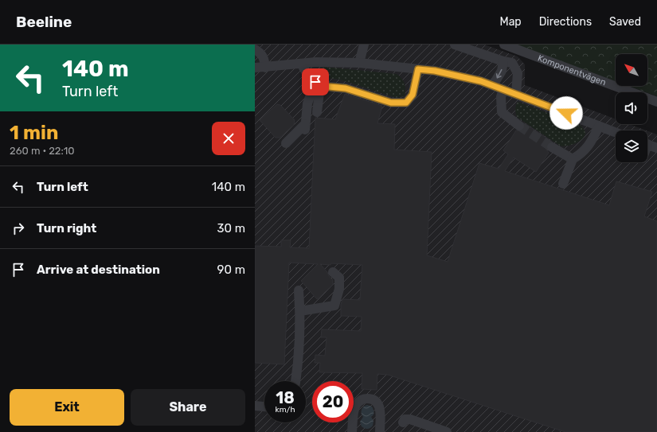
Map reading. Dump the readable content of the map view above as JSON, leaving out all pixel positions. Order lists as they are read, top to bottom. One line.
{"streets":{"street":["Komponentvägen"]},"north":"top left","page":{"header":"Beeline","nav":["Map","Directions","Saved"],"turn":["140 m","Turn left"],"heading":["1 min","260 m · 22:10"],"list":[{"name":"Turn left","value":"140 m"},{"name":"Turn right","value":"30 m"},{"name":"Arrive at destination","value":"90 m"}],"speed":"18 km/h","limit":"20","buttons":["Exit","Share"]}}
